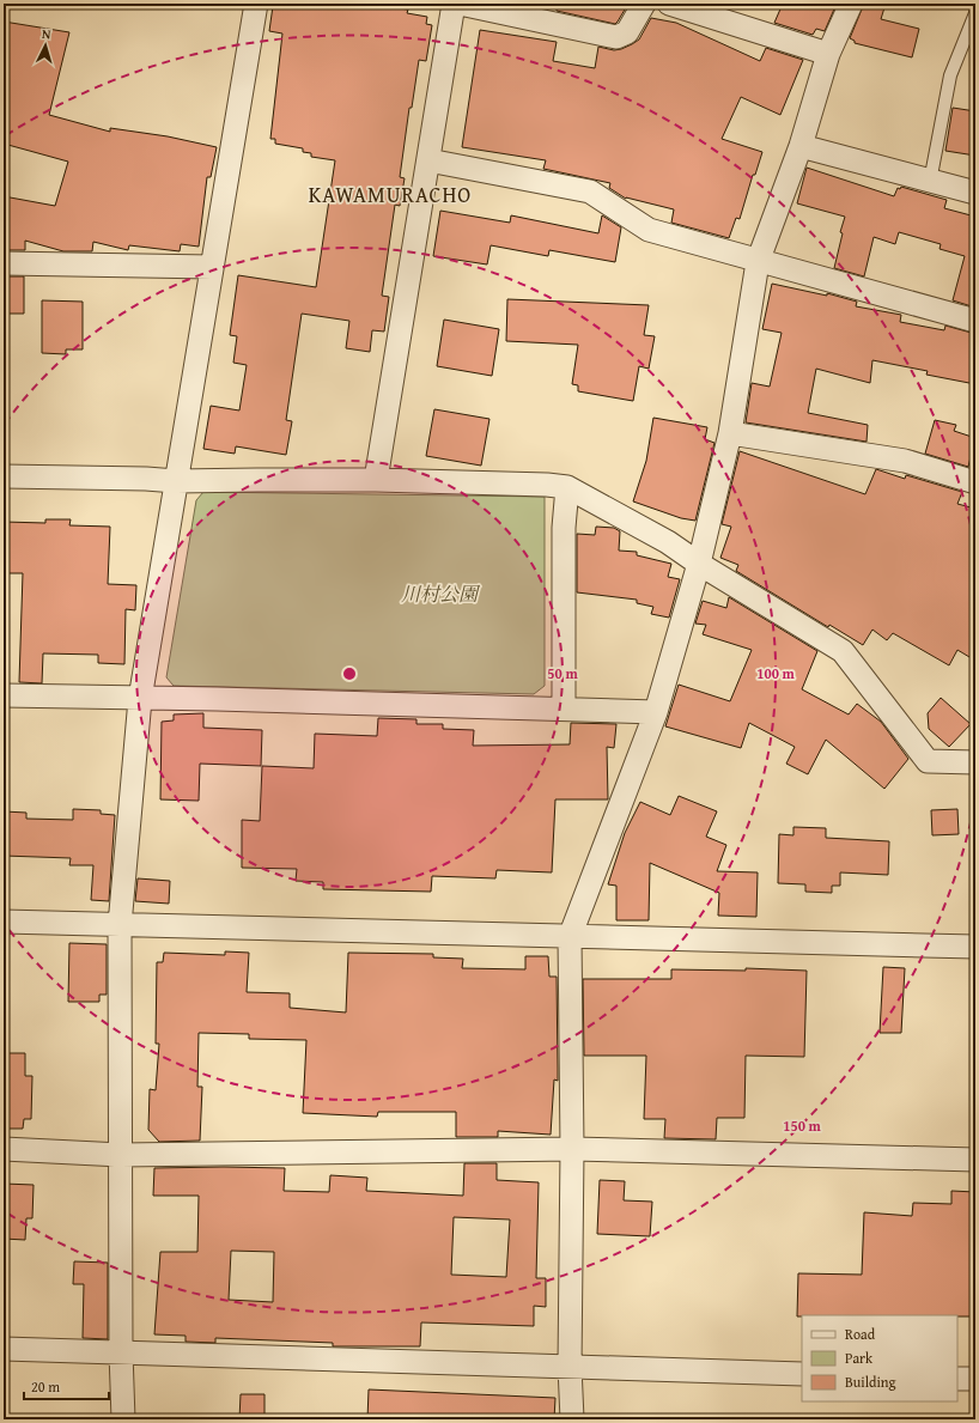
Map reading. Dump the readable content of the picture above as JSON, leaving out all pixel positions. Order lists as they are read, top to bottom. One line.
{"districts":["KAWAMURACHO"],"parks":["川村公園"],"legend":["Road","Park","Building"],"scale_bar":"20 m","north":"top","rings":["50 m","100 m","150 m"]}
